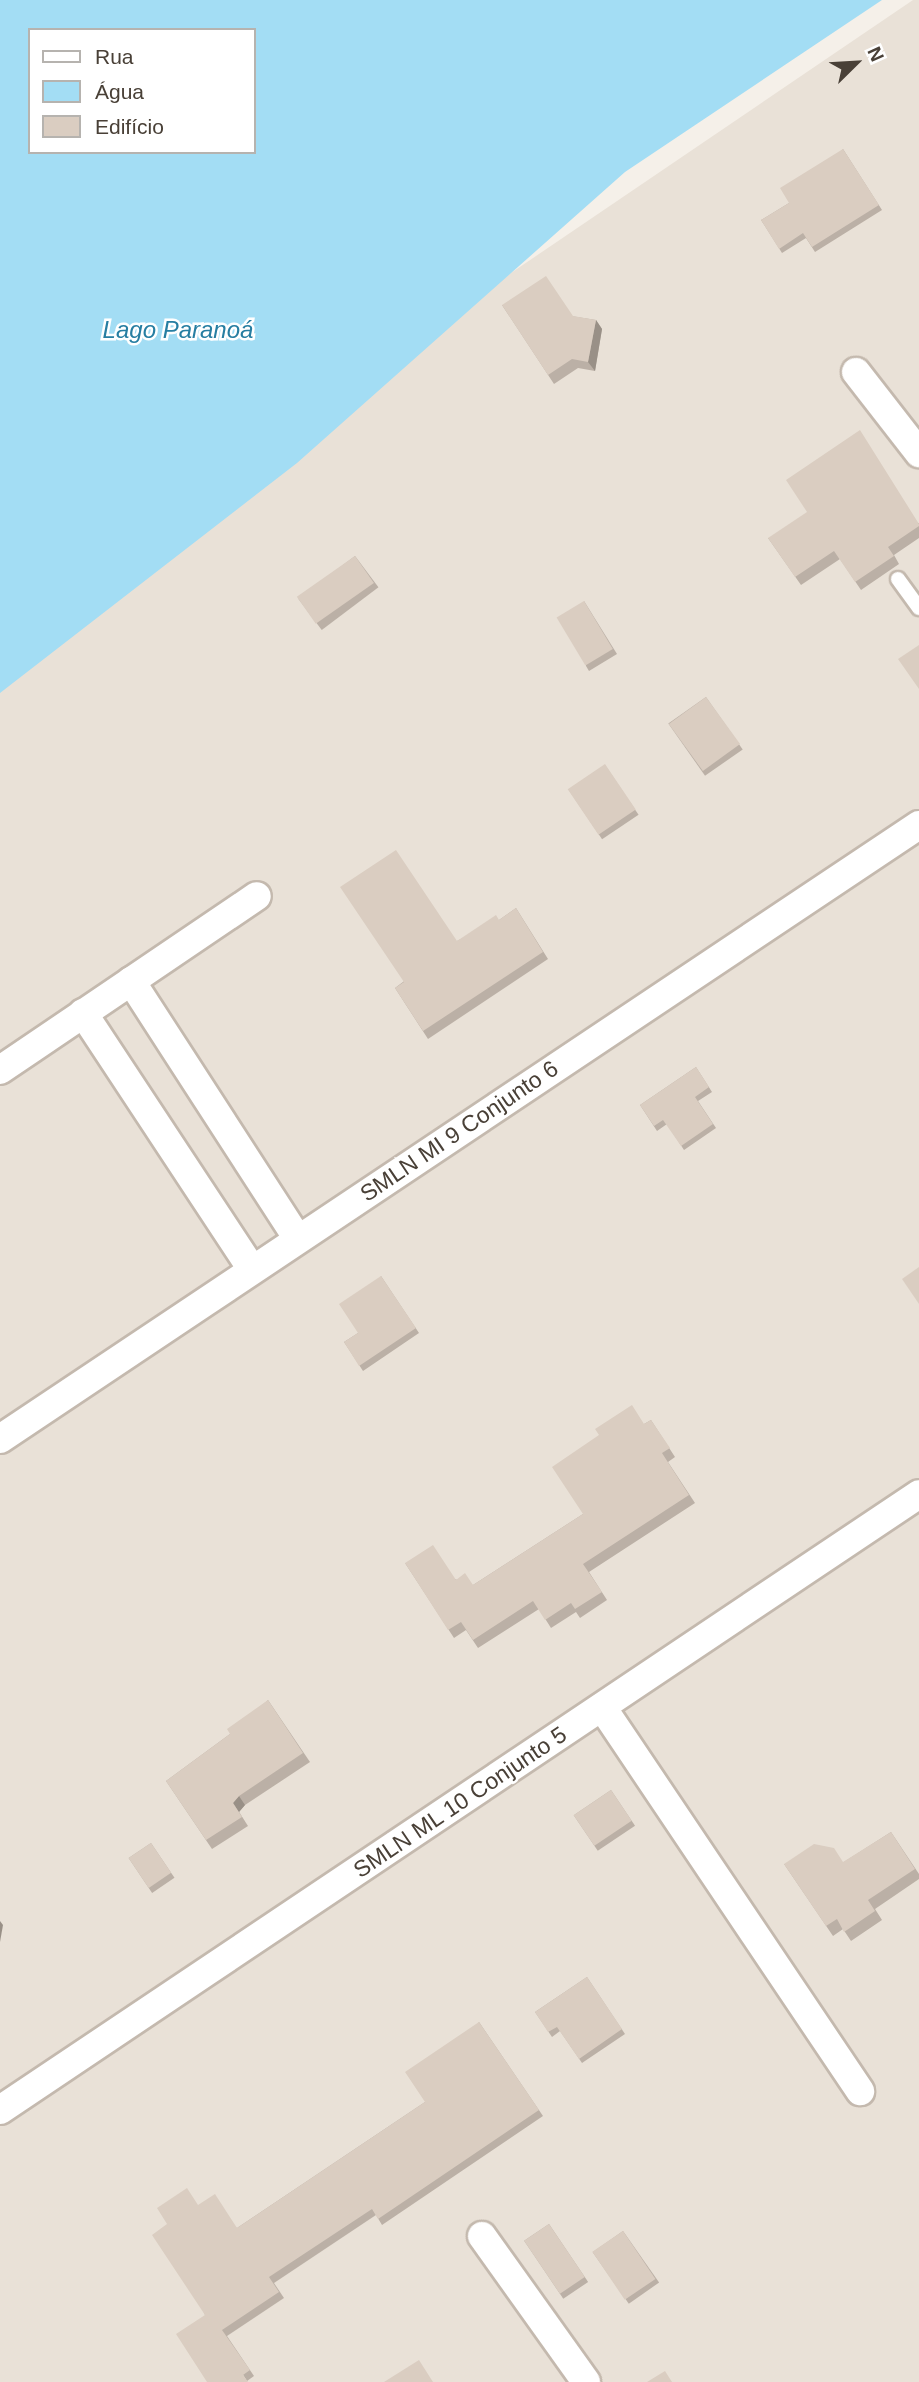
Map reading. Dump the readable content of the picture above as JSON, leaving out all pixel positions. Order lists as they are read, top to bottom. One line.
{"streets":{"street":["SMLN MI 9 Conjunto 6","SMLN ML 10 Conjunto 5"]},"water":["Lago Paranoá"],"legend":["Rua","Água","Edifício"],"north":"top right"}
